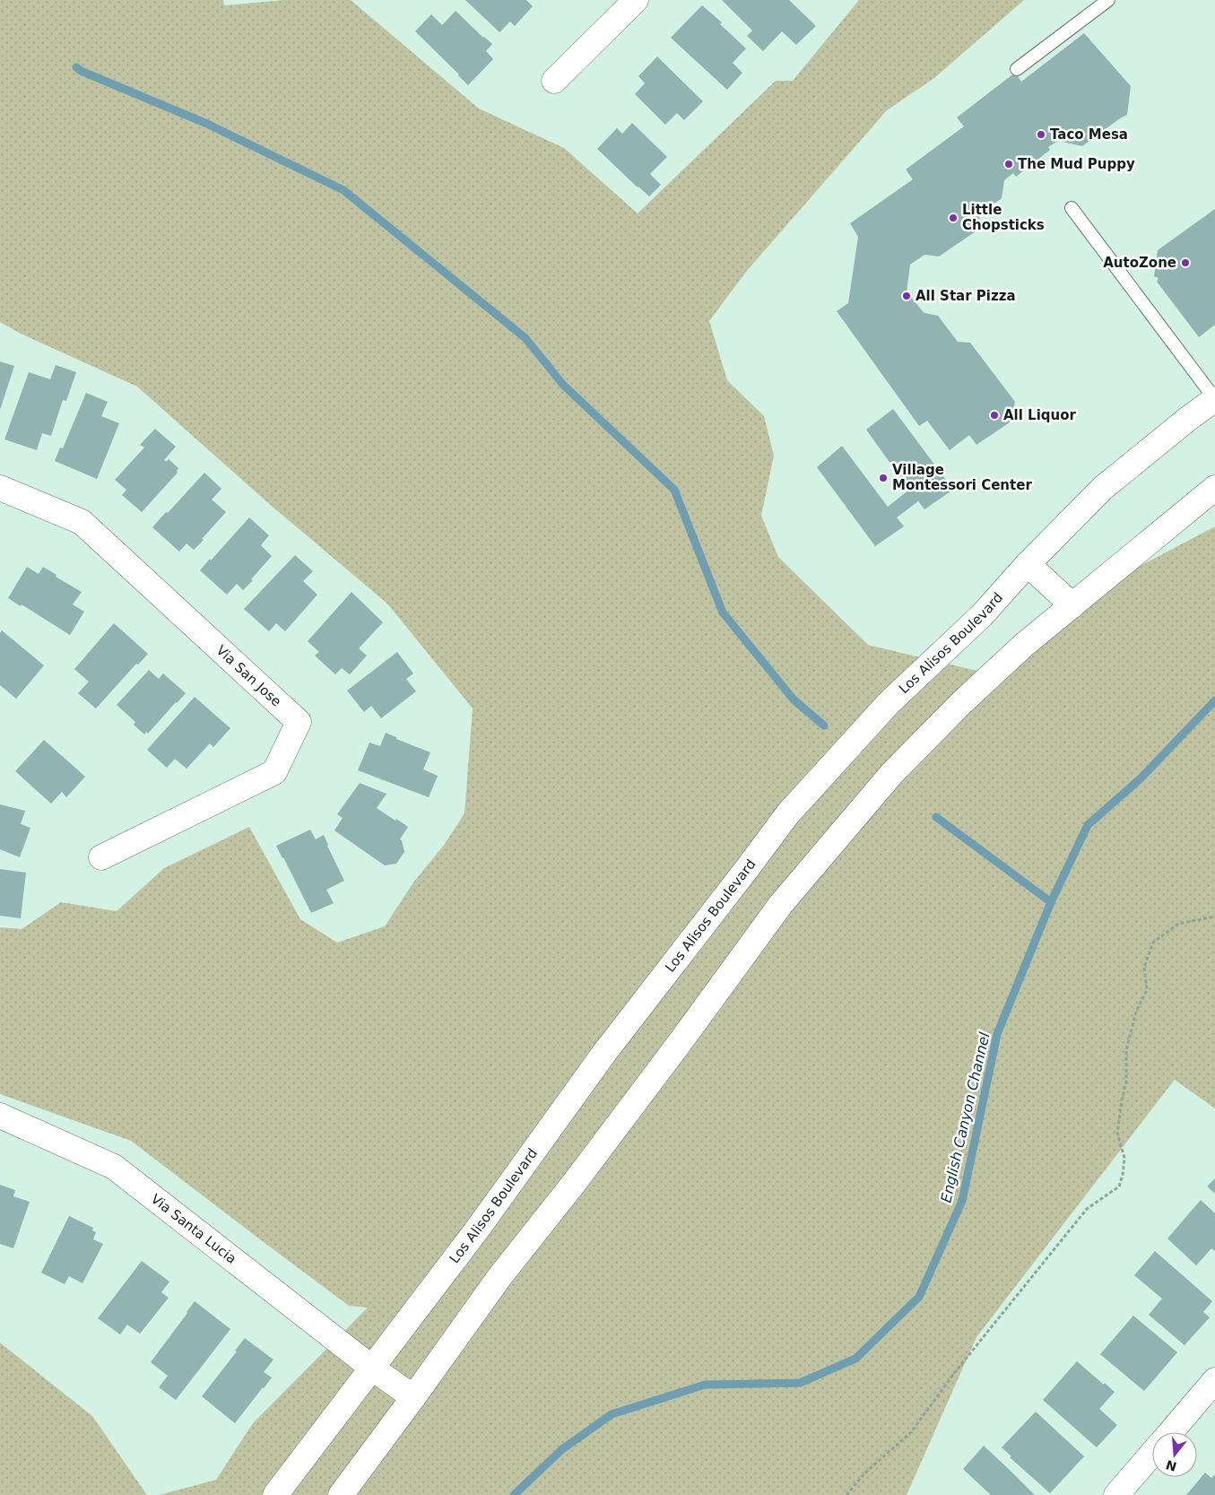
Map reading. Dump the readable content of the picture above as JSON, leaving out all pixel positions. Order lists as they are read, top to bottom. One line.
{"streets":{"main road":["Los Alisos Boulevard","Via San Jose","Via Santa Lucia"]},"crossings":[["Los Alisos Boulevard","Via Santa Lucia"]],"water":["English Canyon Channel"],"places":["Taco Mesa","The Mud Puppy","Little Chopsticks","AutoZone","All Star Pizza","All Liquor","Village Montessori Center"],"north":"bottom"}
